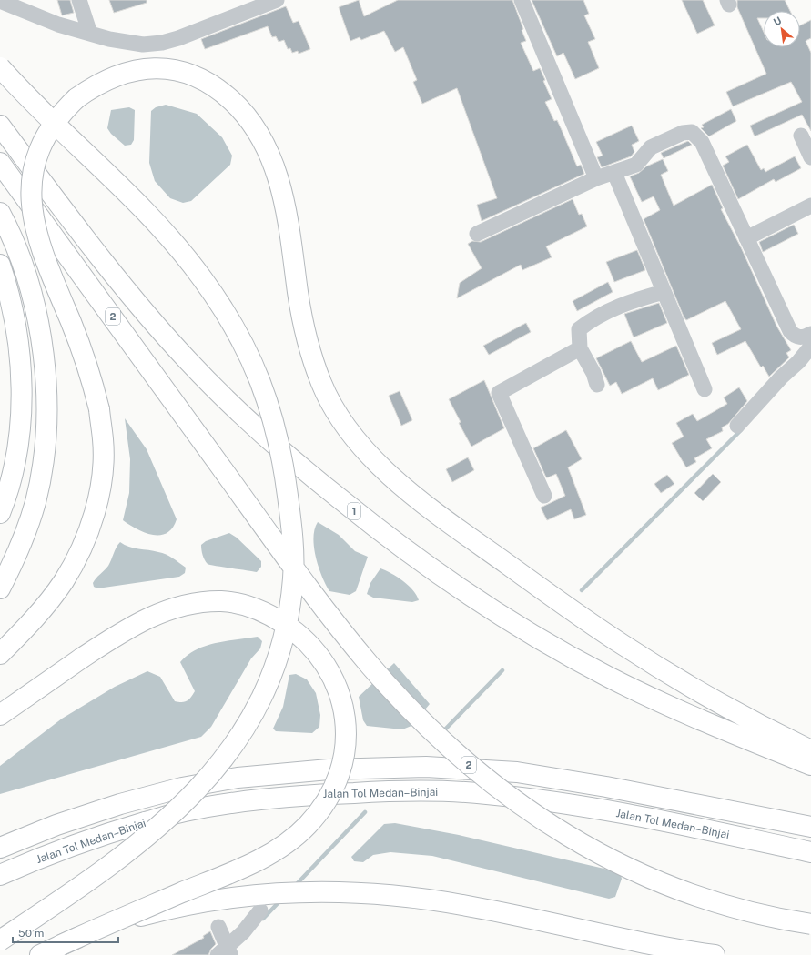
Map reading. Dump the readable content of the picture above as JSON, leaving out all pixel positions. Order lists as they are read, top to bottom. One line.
{"streets":{"highway":["2","1","Jalan Tol Medan–Binjai"]},"scale_bar":"50 m","north":"top left"}
